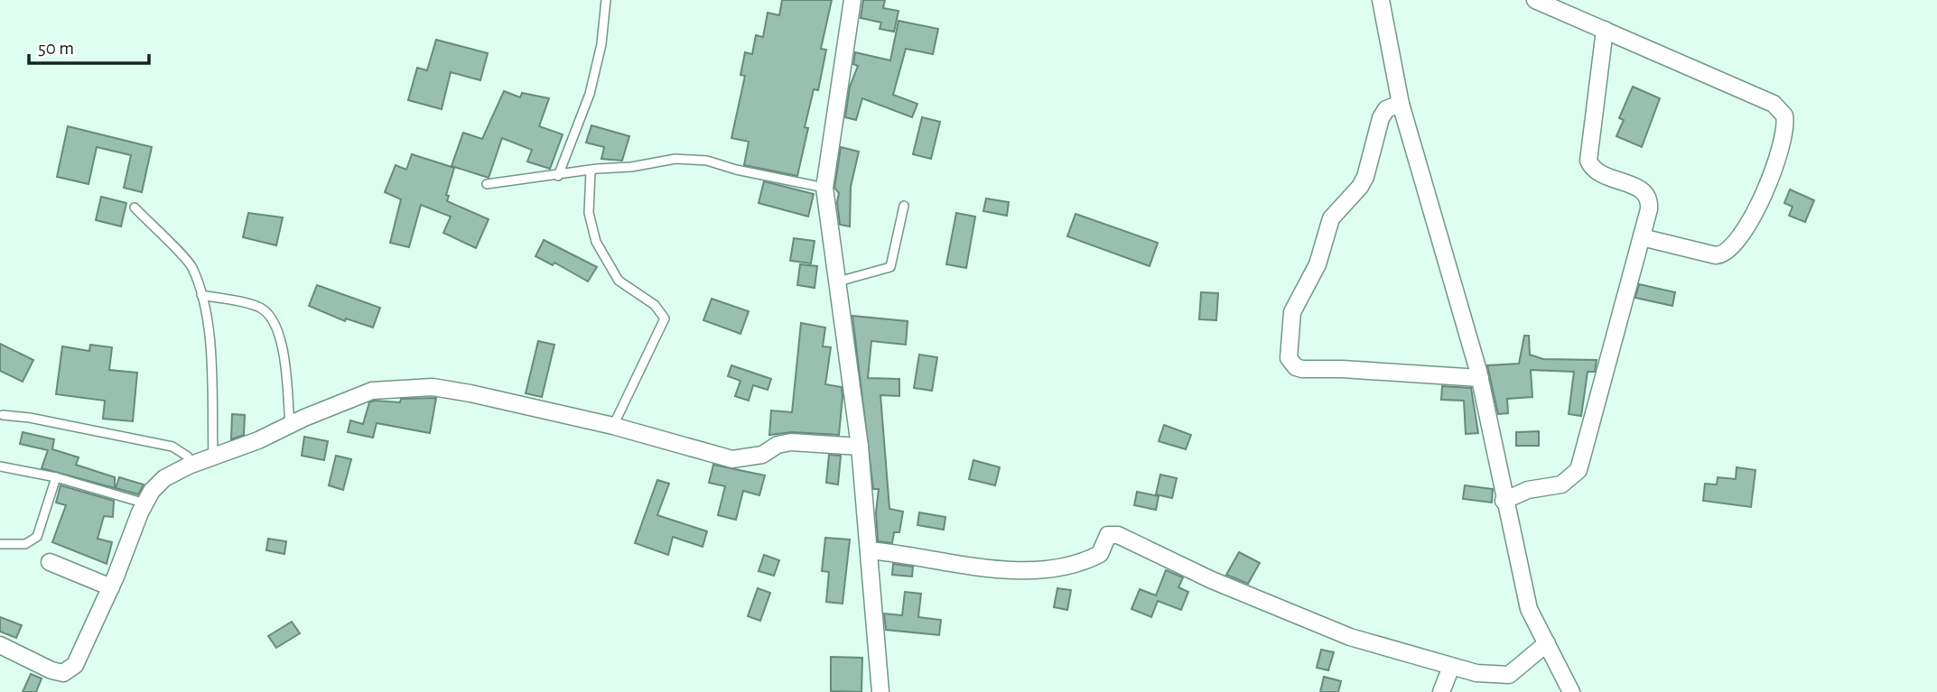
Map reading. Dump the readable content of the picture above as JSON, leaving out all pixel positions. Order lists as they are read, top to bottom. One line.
{"scale_bar":"50 m"}
